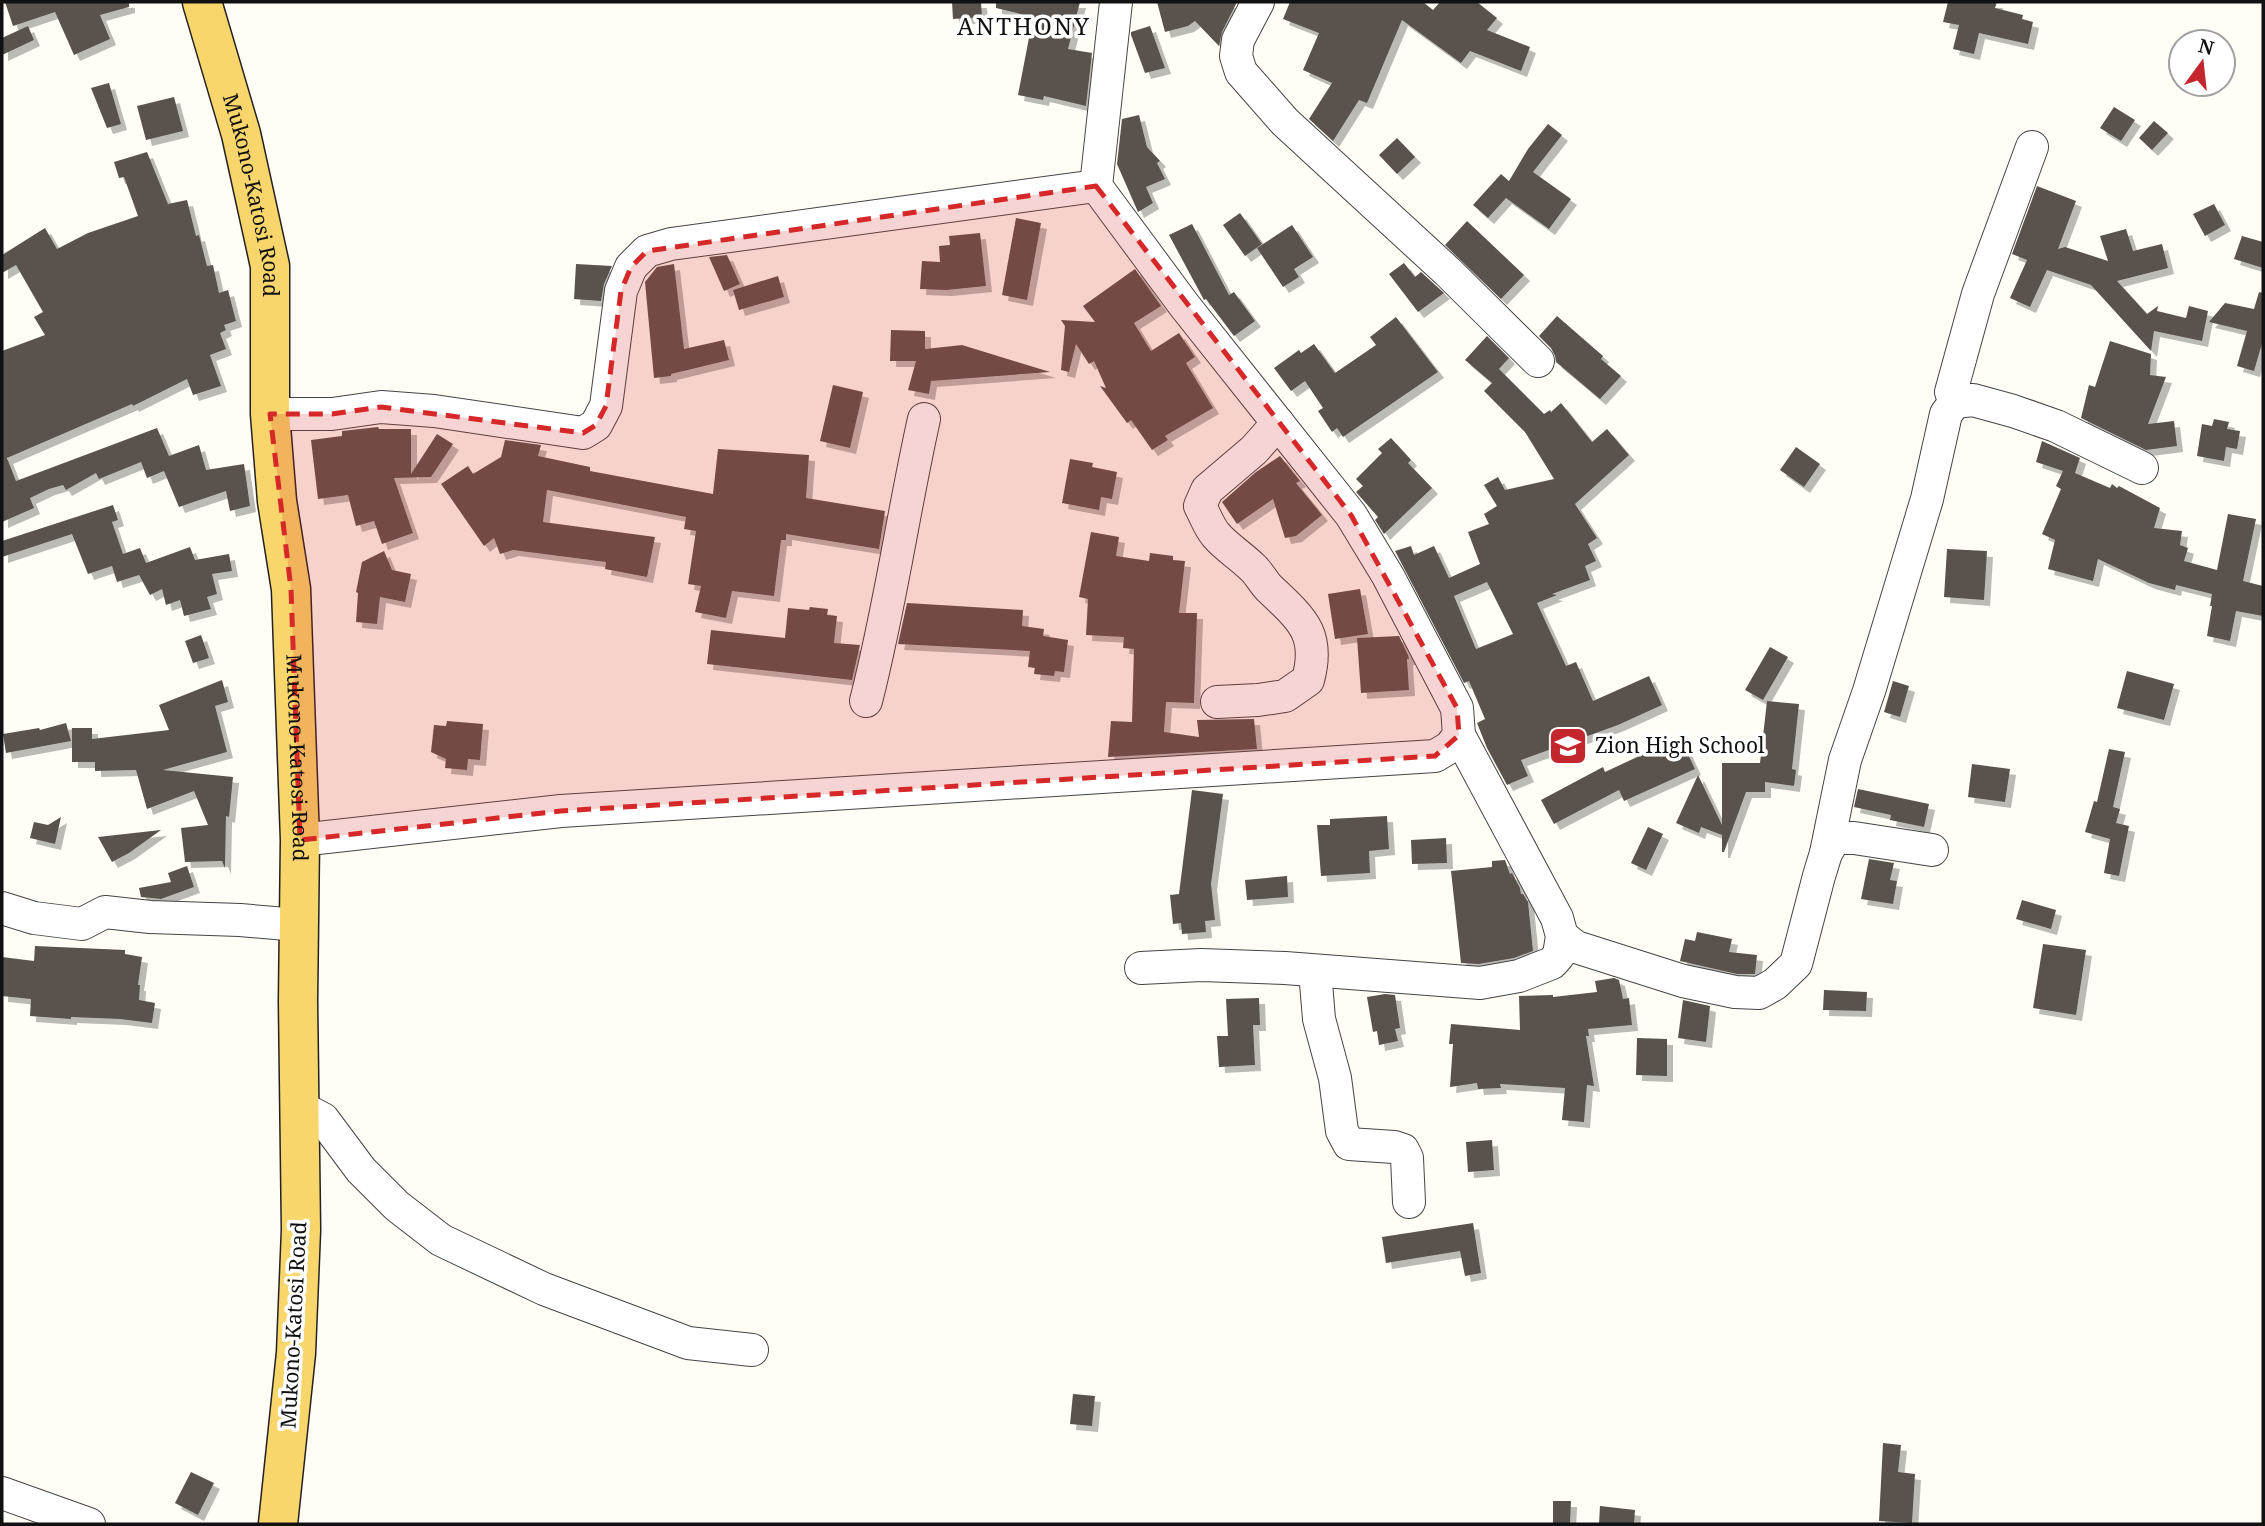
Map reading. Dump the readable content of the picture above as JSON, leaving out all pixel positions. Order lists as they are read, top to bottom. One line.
{"streets":{"main road":["Mukono-Katosi Road"]},"districts":["ANTHONY"],"places":{"school or university":["Zion High School"]},"north":"top"}
